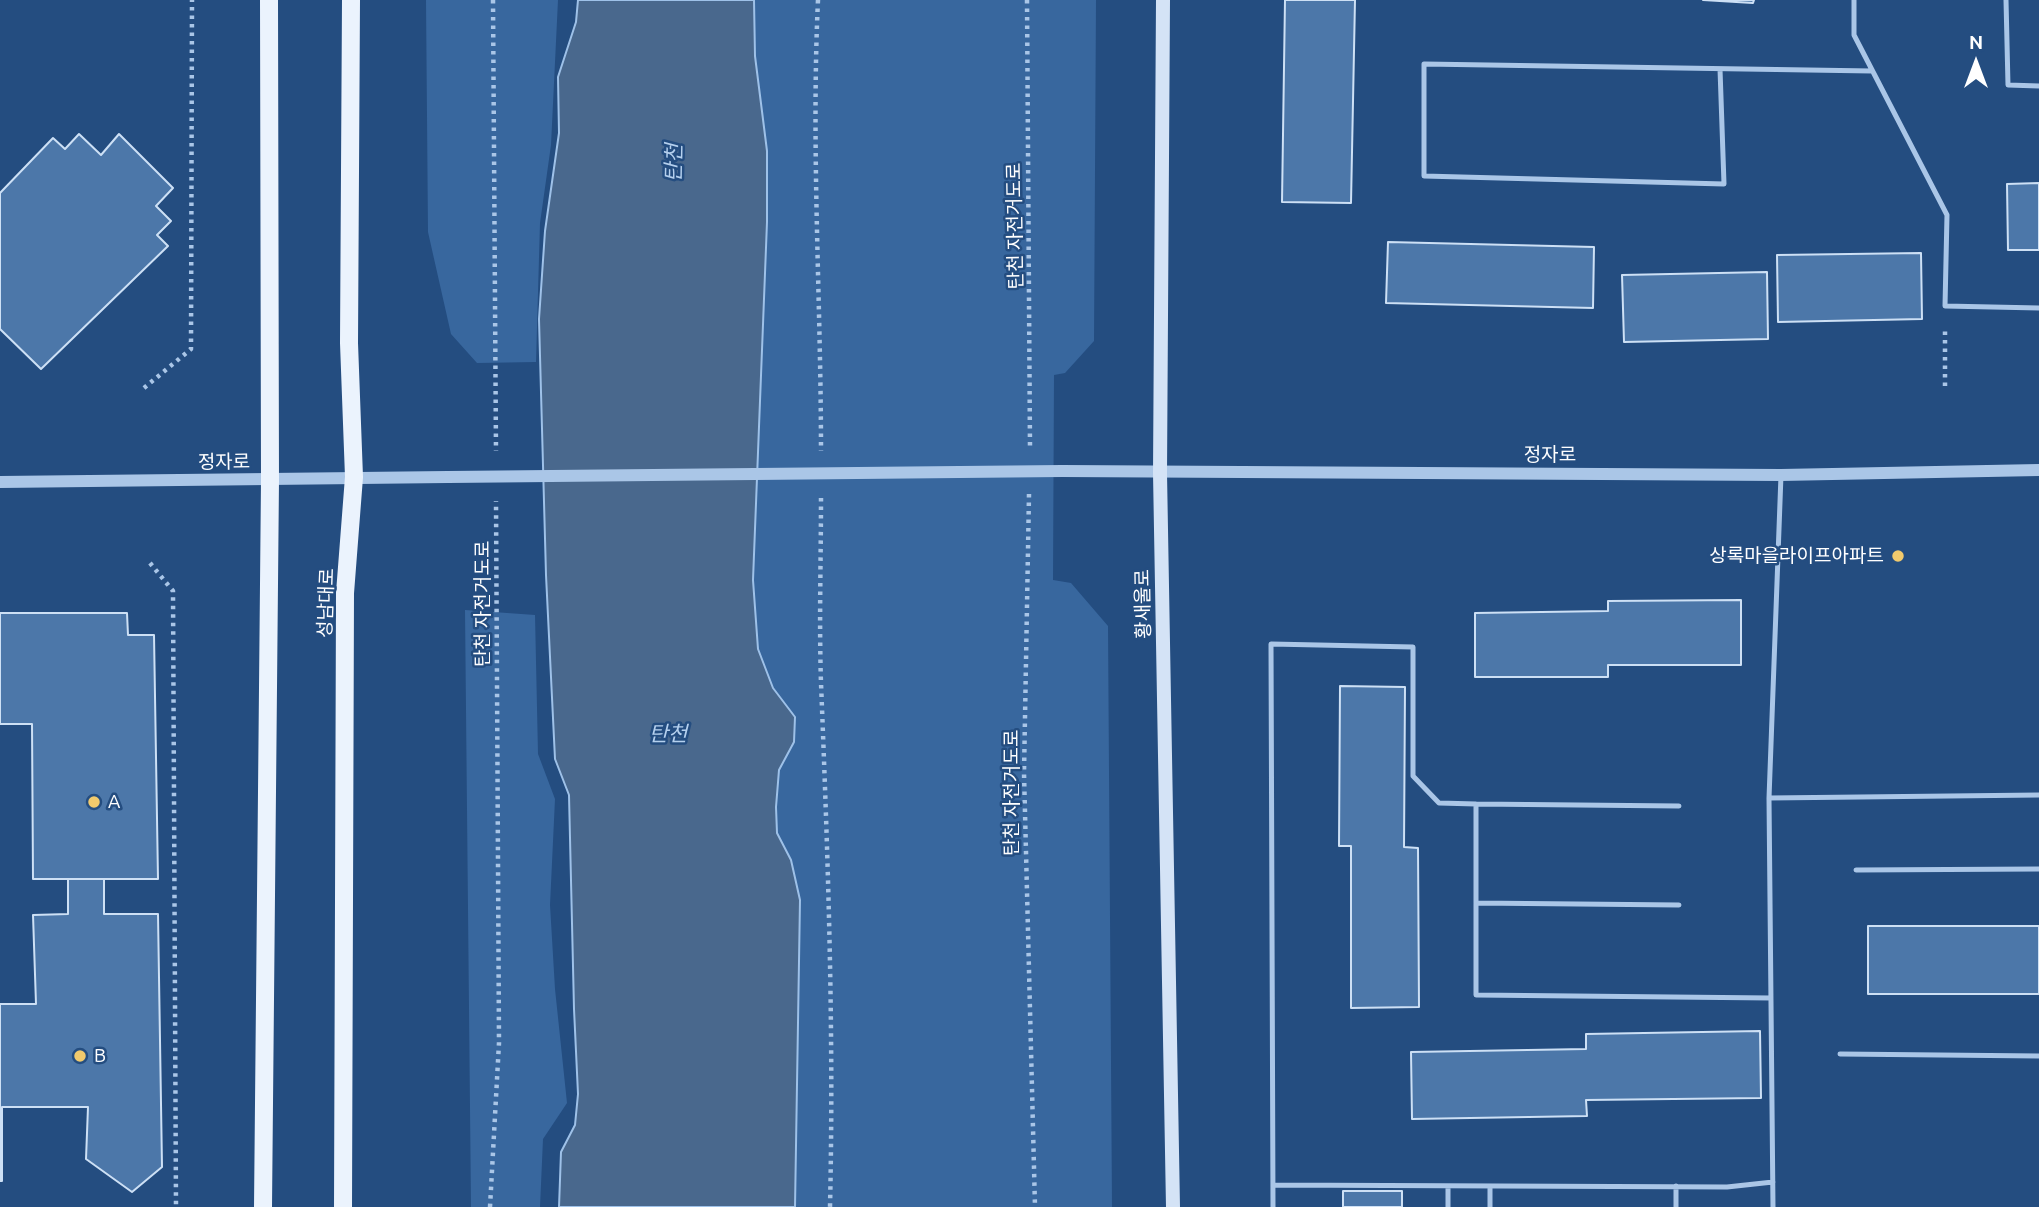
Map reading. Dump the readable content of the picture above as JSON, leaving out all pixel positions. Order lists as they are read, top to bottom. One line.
{"streets":{"main road":["성남대로","황새울로"],"street":["정자로"],"path":["탄천 자전거도로"]},"crossings":[["정자로","성남대로"],["정자로","황새울로"]],"water":["탄천"],"places":["상록마을라이프아파트","A","B"],"north":"top"}
